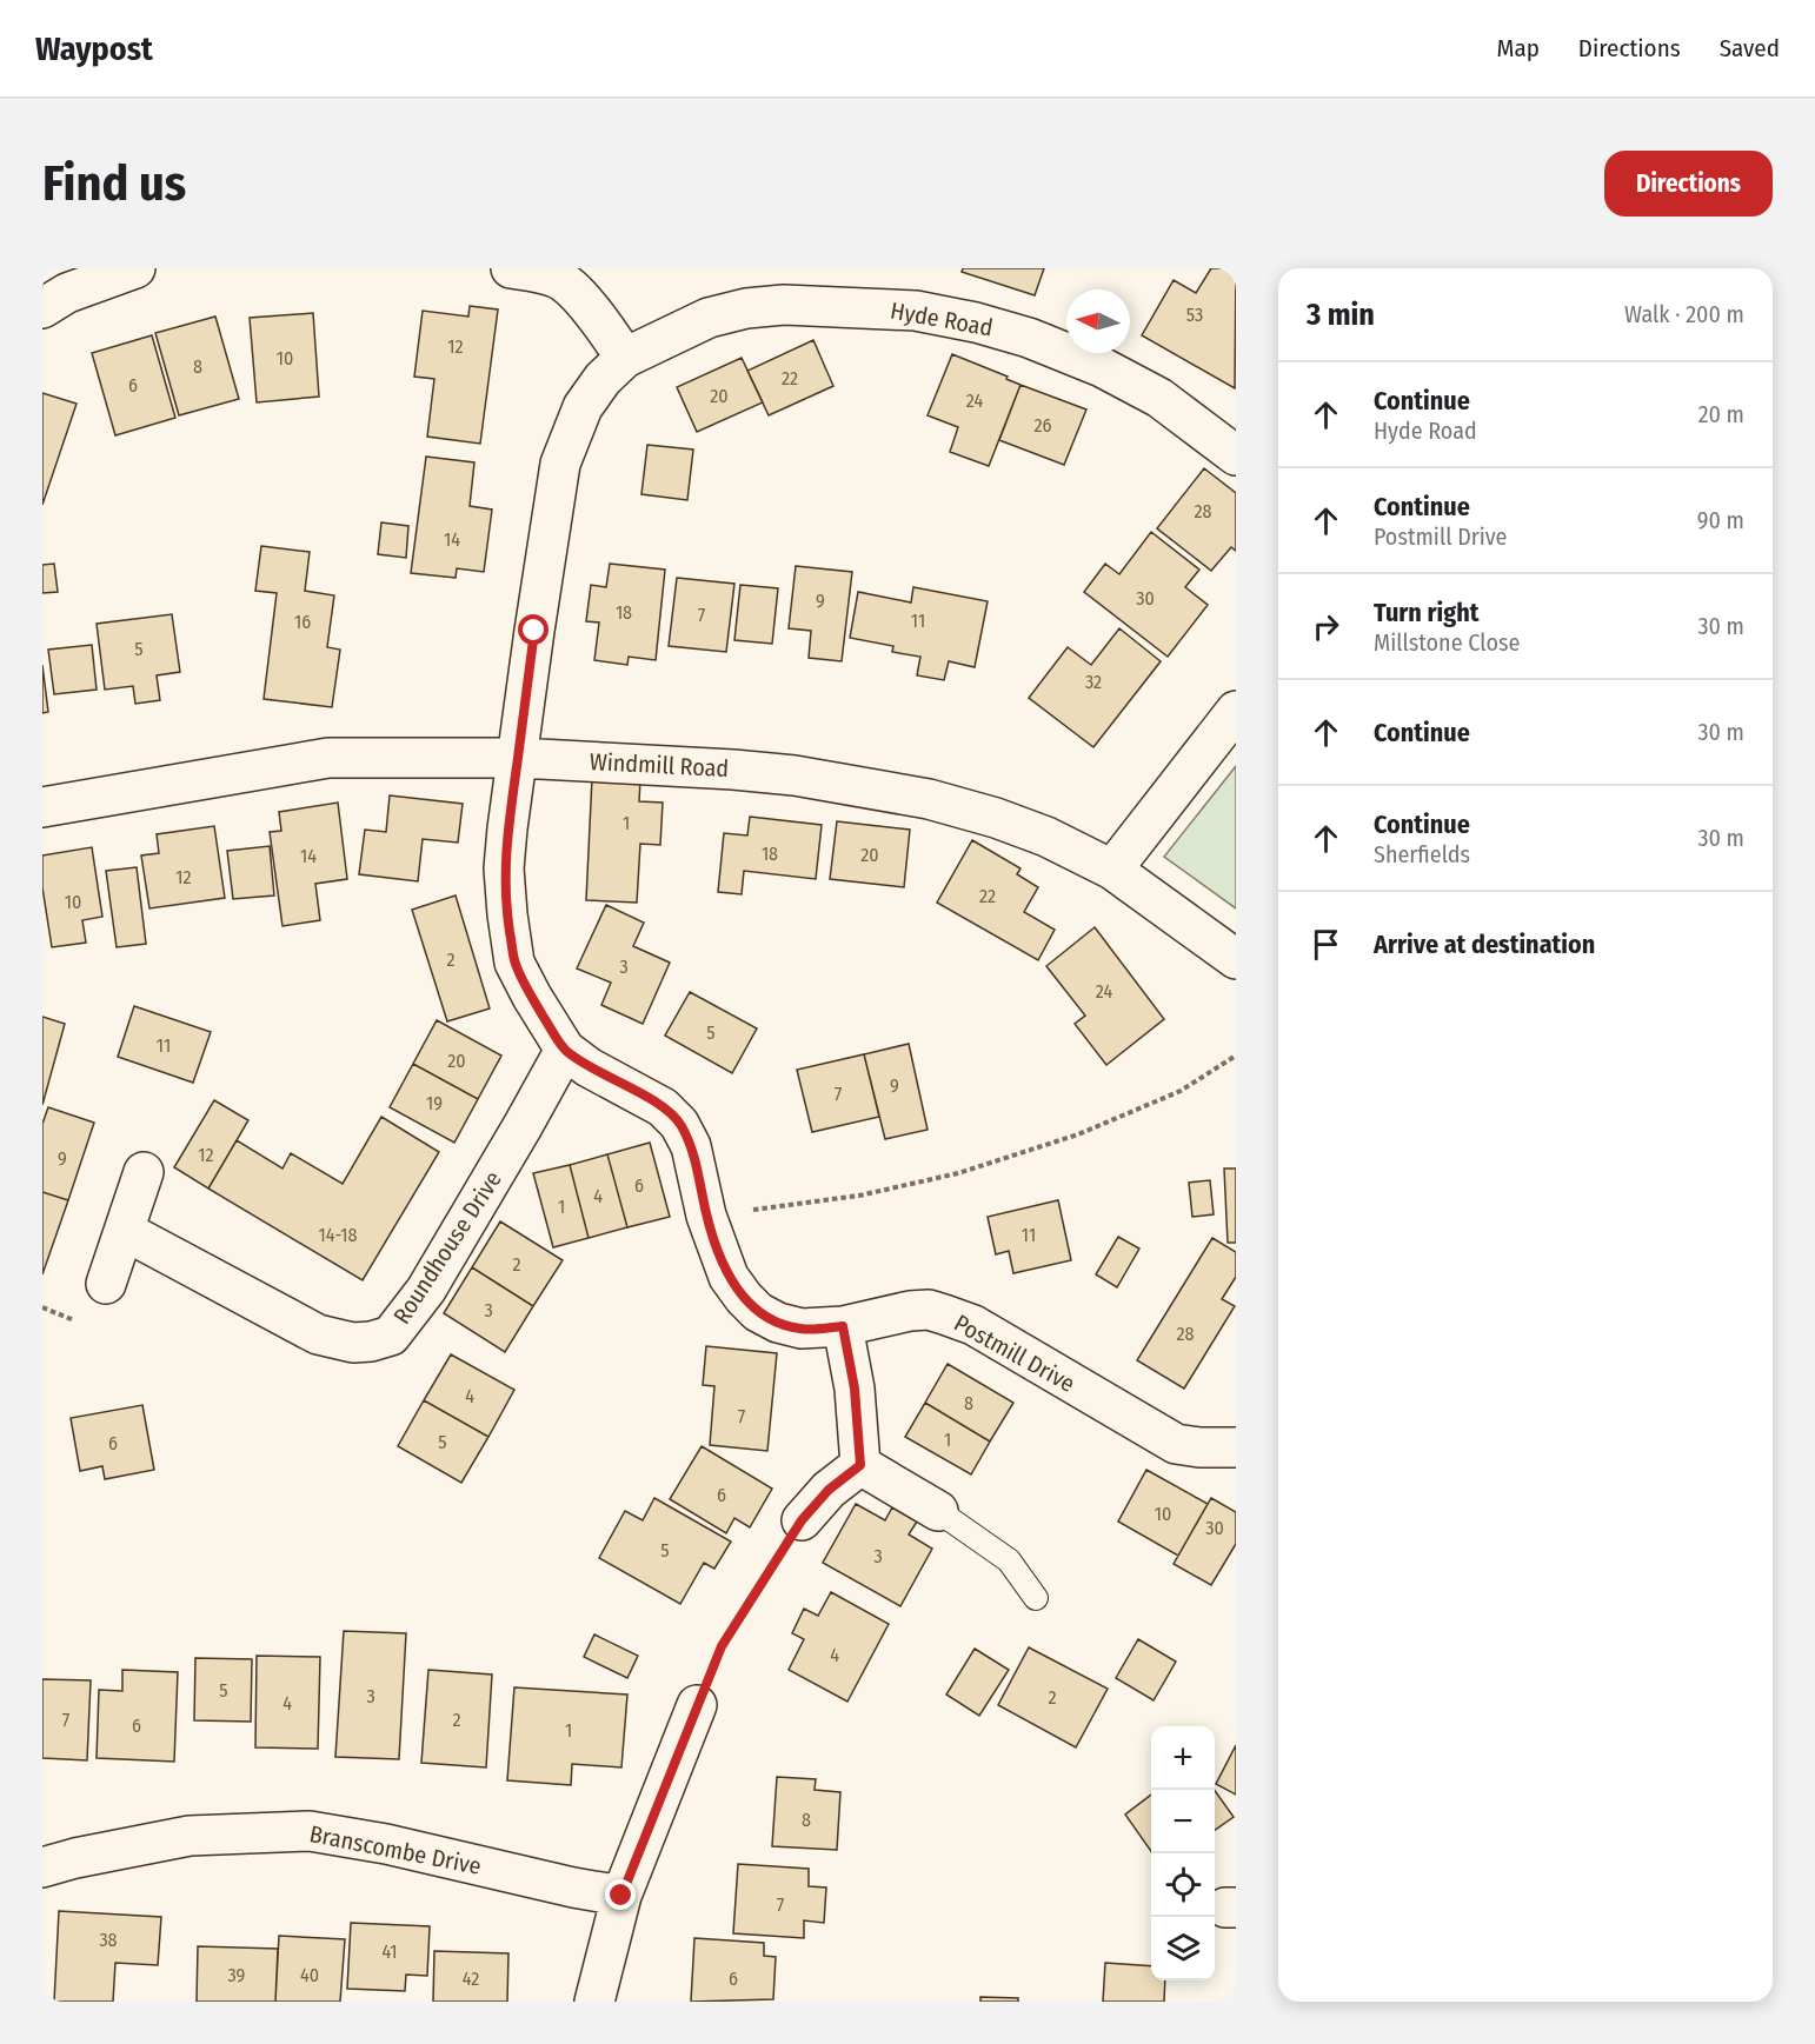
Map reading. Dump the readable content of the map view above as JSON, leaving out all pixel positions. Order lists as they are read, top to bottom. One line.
{"streets":{"street":["Hyde Road","Windmill Road","Roundhouse Drive","Postmill Drive","Branscombe Drive"]},"crossings":[["Hyde Road","Windmill Road"],["Hyde Road","Postmill Drive"],["Windmill Road","Postmill Drive"],["Roundhouse Drive","Postmill Drive"]],"house_numbers":["53","12","10","8","22","6","20","24","26","28","14","30","9","18","7","11","16","5","32","1","18","20","14","12","22","10","2","3","24","5","11","20","9","7","19","12","9","6","4","1","14-18","11","2","3","28","4","8","7","1","5","6","6","10","30","5","3","4","5","3","2","4","7","2","6","1","8","7","38","41","39","40","42","6"],"north":"left","page":{"header":"Waypost","nav":["Map","Directions","Saved"],"buttons":"Directions","title":"Find us","heading":["3 min","Walk · 200 m"],"list":[["Continue","Hyde Road","20 m"],["Continue","Postmill Drive","90 m"],["Turn right","Millstone Close","30 m"],["Continue","30 m"],["Continue","Sherfields","30 m"],"Arrive at destination"],"map_buttons":["+","−"]}}
